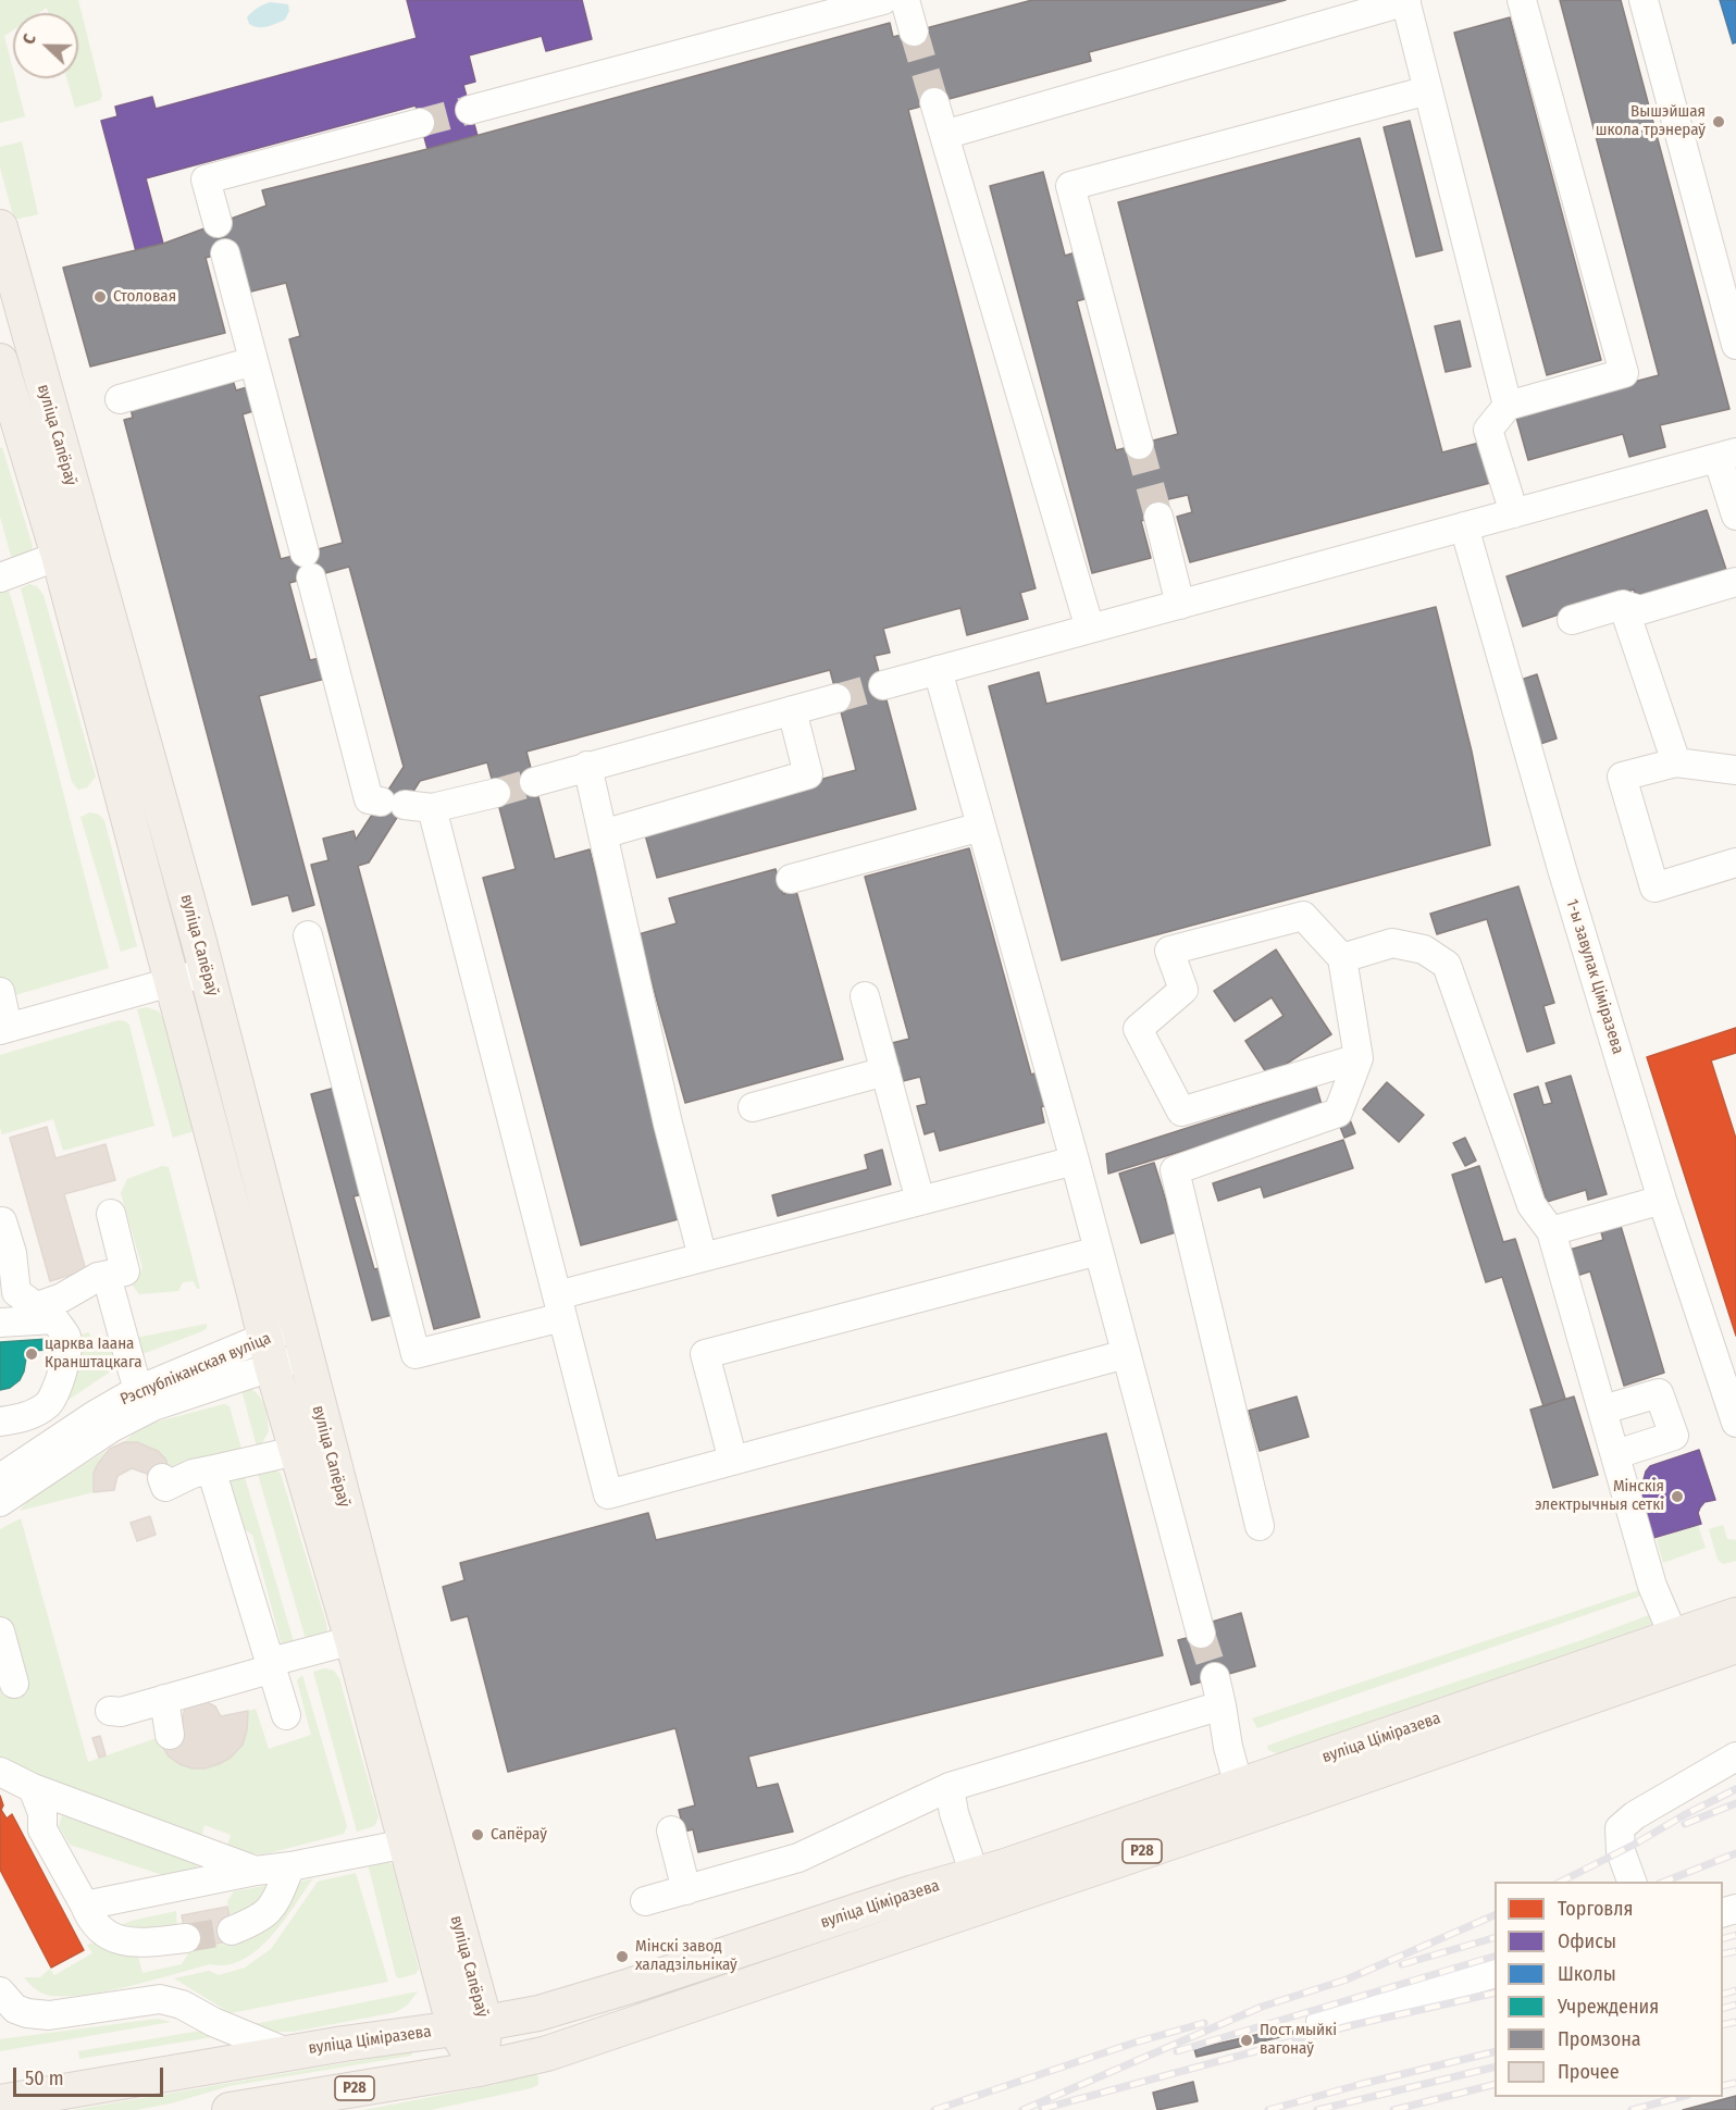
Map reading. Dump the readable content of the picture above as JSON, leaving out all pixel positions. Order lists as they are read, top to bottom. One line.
{"streets":{"main road":["вуліца Сапёраў","вуліца Ціміразева","Р28"],"street":["1-ы завулак Ціміразева","Рэспубліканская вуліца"]},"crossings":[["вуліца Сапёраў","Рэспубліканская вуліца"],["вуліца Сапёраў","вуліца Ціміразева"]],"places":["Вышэйшая школа трэнераў","Столовая","царква Іаана Кранштацкага","Мінскія электрычныя сеткі","Сапёраў","Мінскі завод халадзільнікаў","Пост мыйкі вагонаў"],"legend":["Торговля","Офисы","Школы","Учреждения","Промзона","Прочее"],"scale_bar":"50 m","north":"left"}
